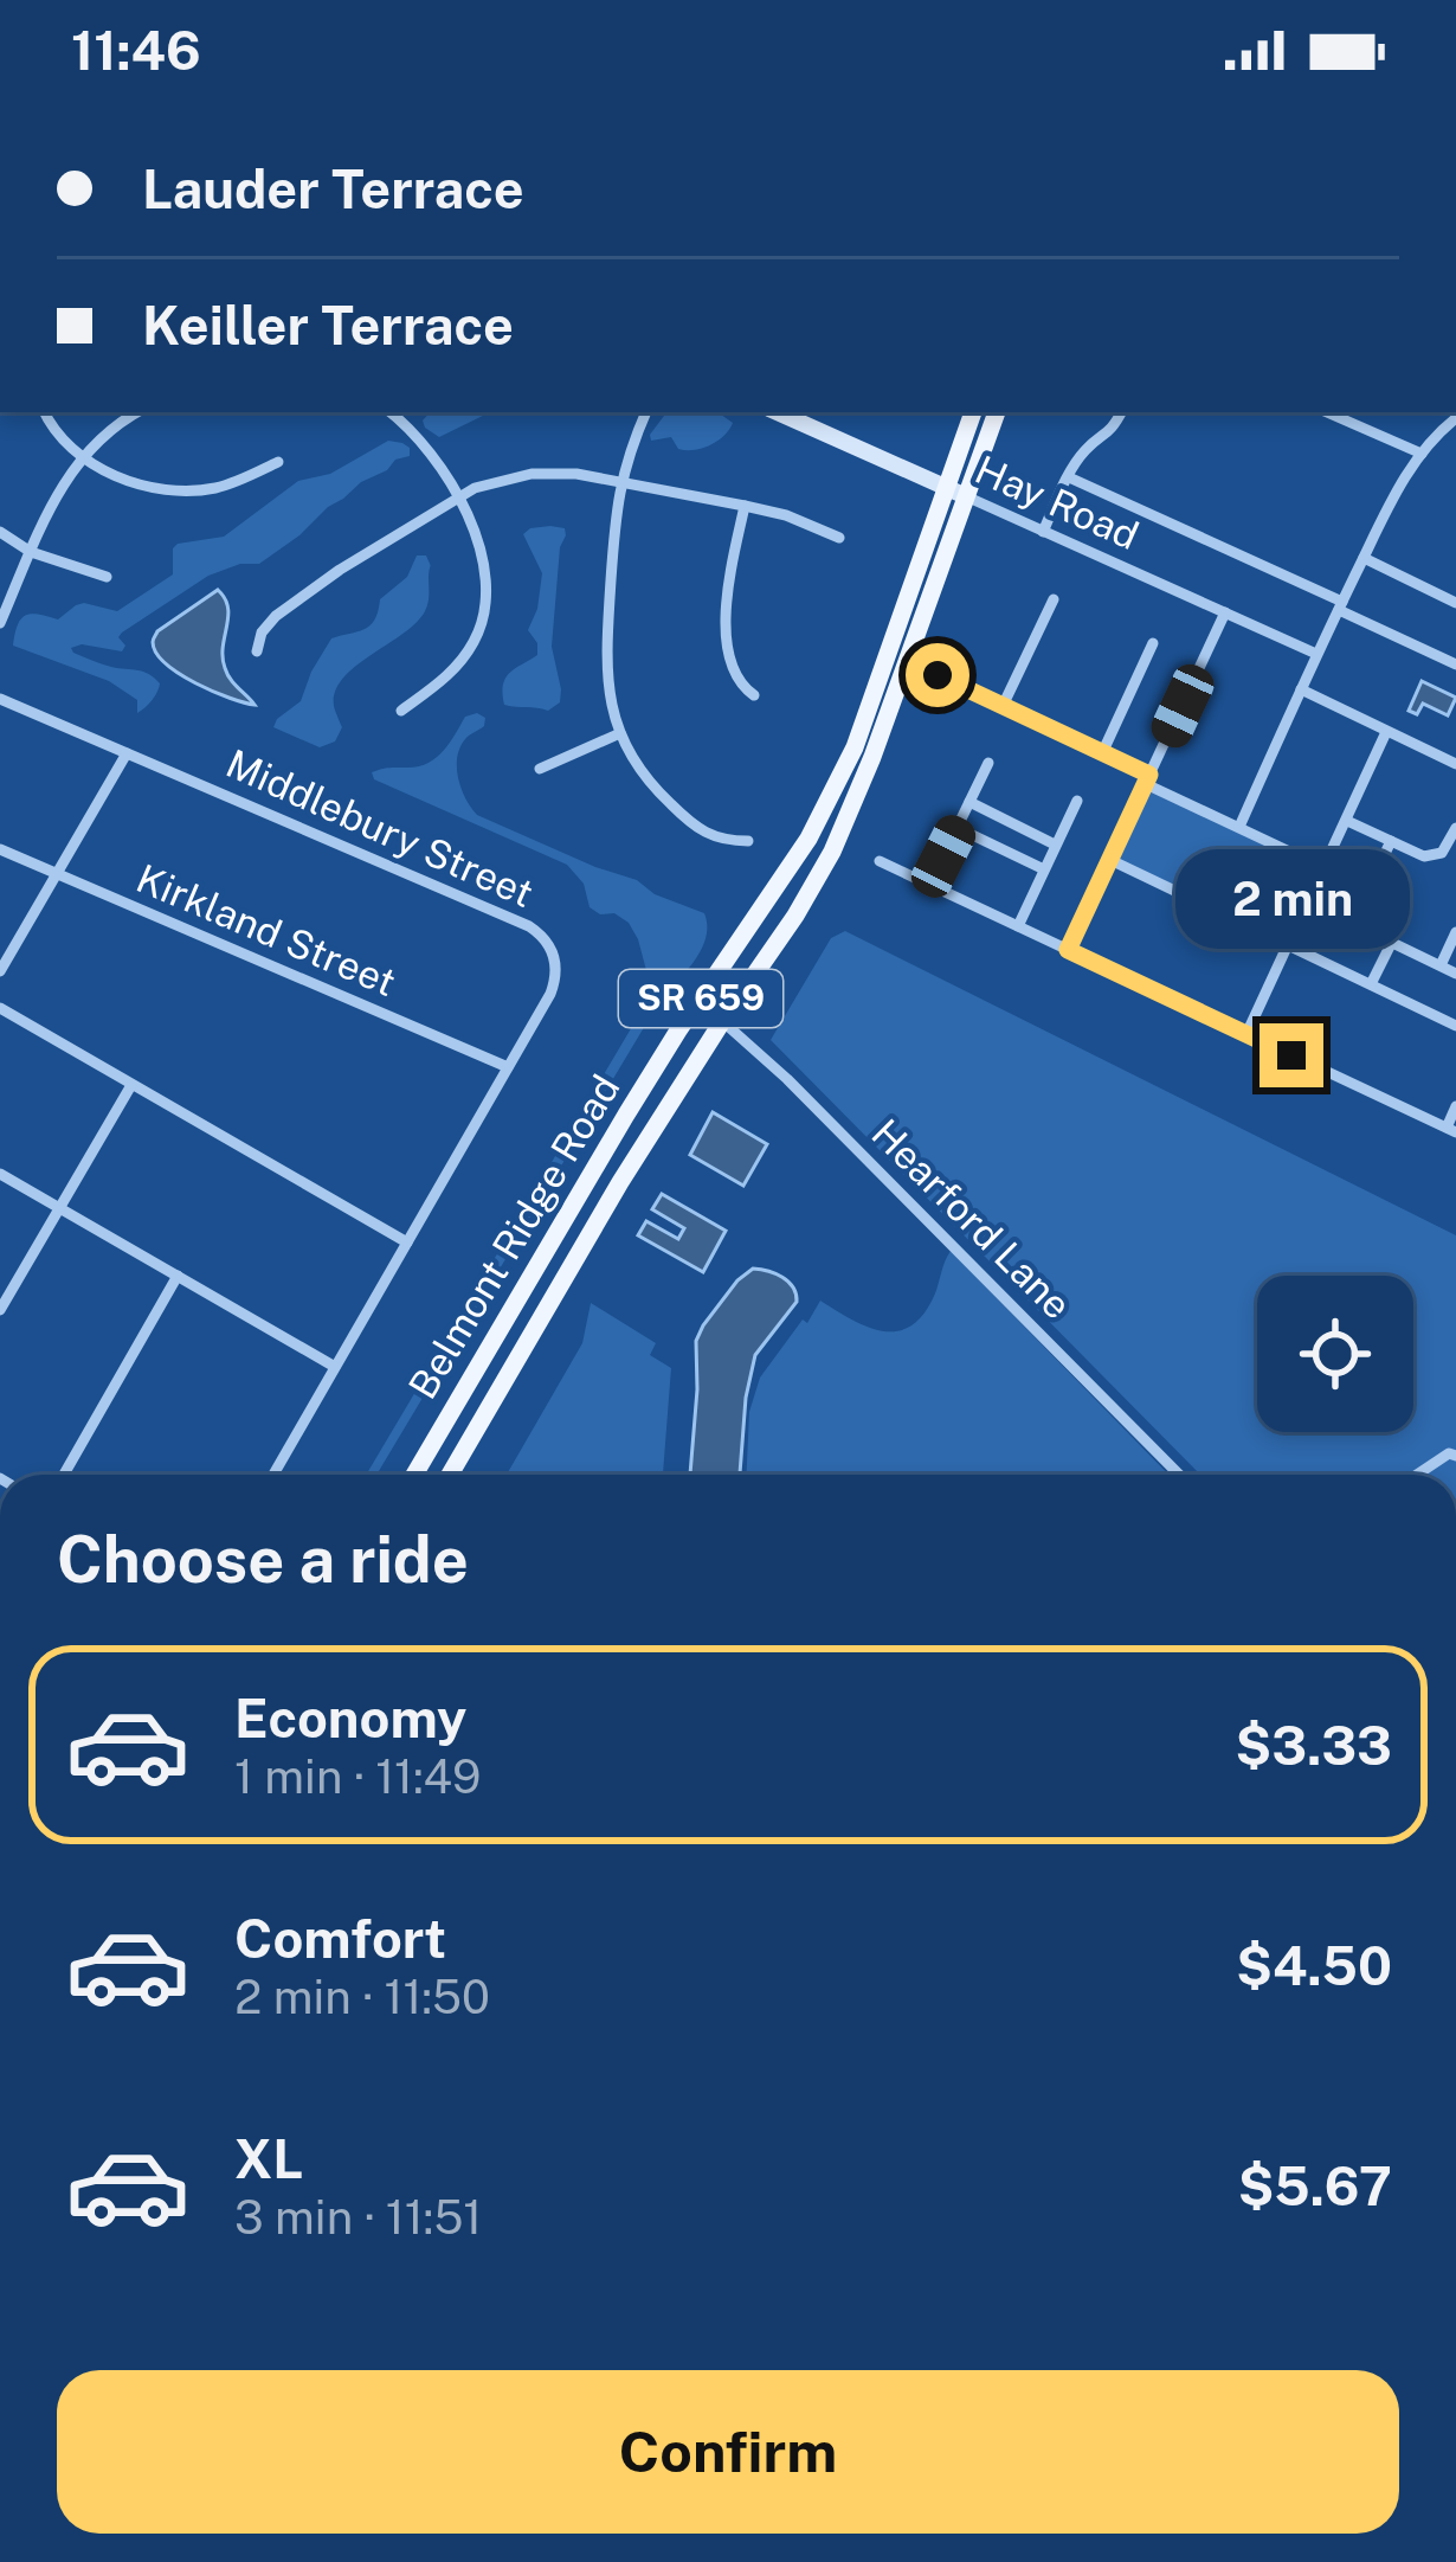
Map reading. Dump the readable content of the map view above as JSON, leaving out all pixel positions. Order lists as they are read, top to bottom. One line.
{"streets":{"main road":["SR 659","Belmont Ridge Road"],"street":["Hay Road","Middlebury Street","Kirkland Street","Hearford Lane"]},"crossings":[["Hay Road","Belmont Ridge Road"],["Middlebury Street","Kirkland Street"],["Hearford Lane","Belmont Ridge Road"]],"page":{"status":"11:46","banner":["Lauder Terrace","Keiller Terrace"],"bubble":"2 min","heading":"Choose a ride","list":[{"name":"Economy","note":"1 min · 11:49","value":"$3.33"},{"name":"Comfort","note":"2 min · 11:50","value":"$4.50"},{"name":"XL","note":"3 min · 11:51","value":"$5.67"}],"buttons":"Confirm"}}
